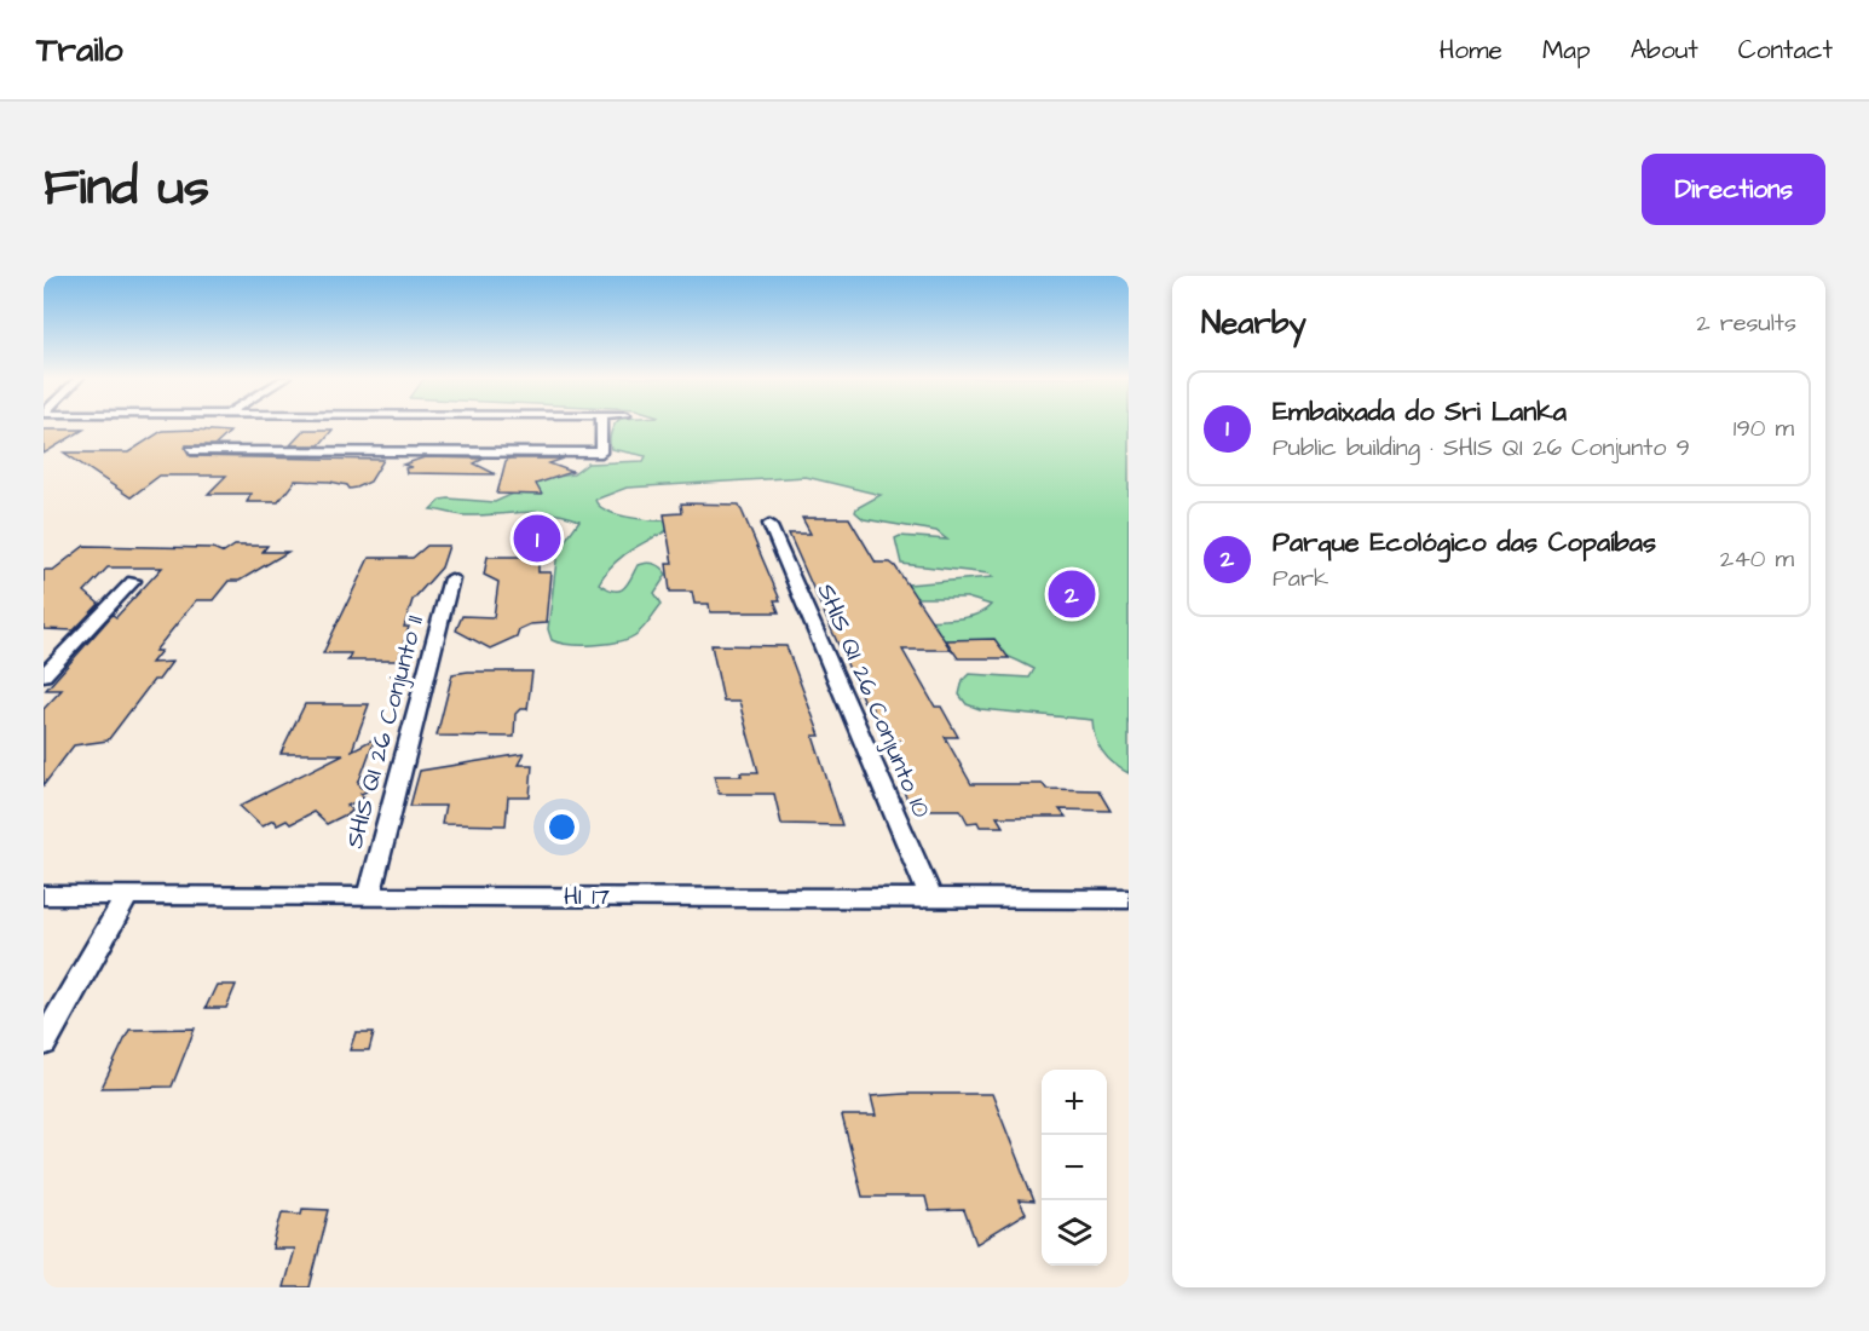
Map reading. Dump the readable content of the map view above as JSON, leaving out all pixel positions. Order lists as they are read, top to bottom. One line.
{"streets":{"street":["SHIS QI 26 Conjunto 10","SHIS QI 26 Conjunto 11","HI 17"]},"crossings":[["SHIS QI 26 Conjunto 10","HI 17"],["SHIS QI 26 Conjunto 11","HI 17"]],"page":{"header":"Trailo","nav":["Home","Map","About","Contact"],"title":"Find us","buttons":"Directions","heading":["Nearby","2 results"],"list":[{"mark":"1","name":"Embaixada do Sri Lanka","note":"Public building · SHIS QI 26 Conjunto 9","value":"190 m"},{"mark":"2","name":"Parque Ecológico das Copaíbas","note":"Park","value":"240 m"}],"pins":["1","2"],"map_buttons":["+","−"]}}
